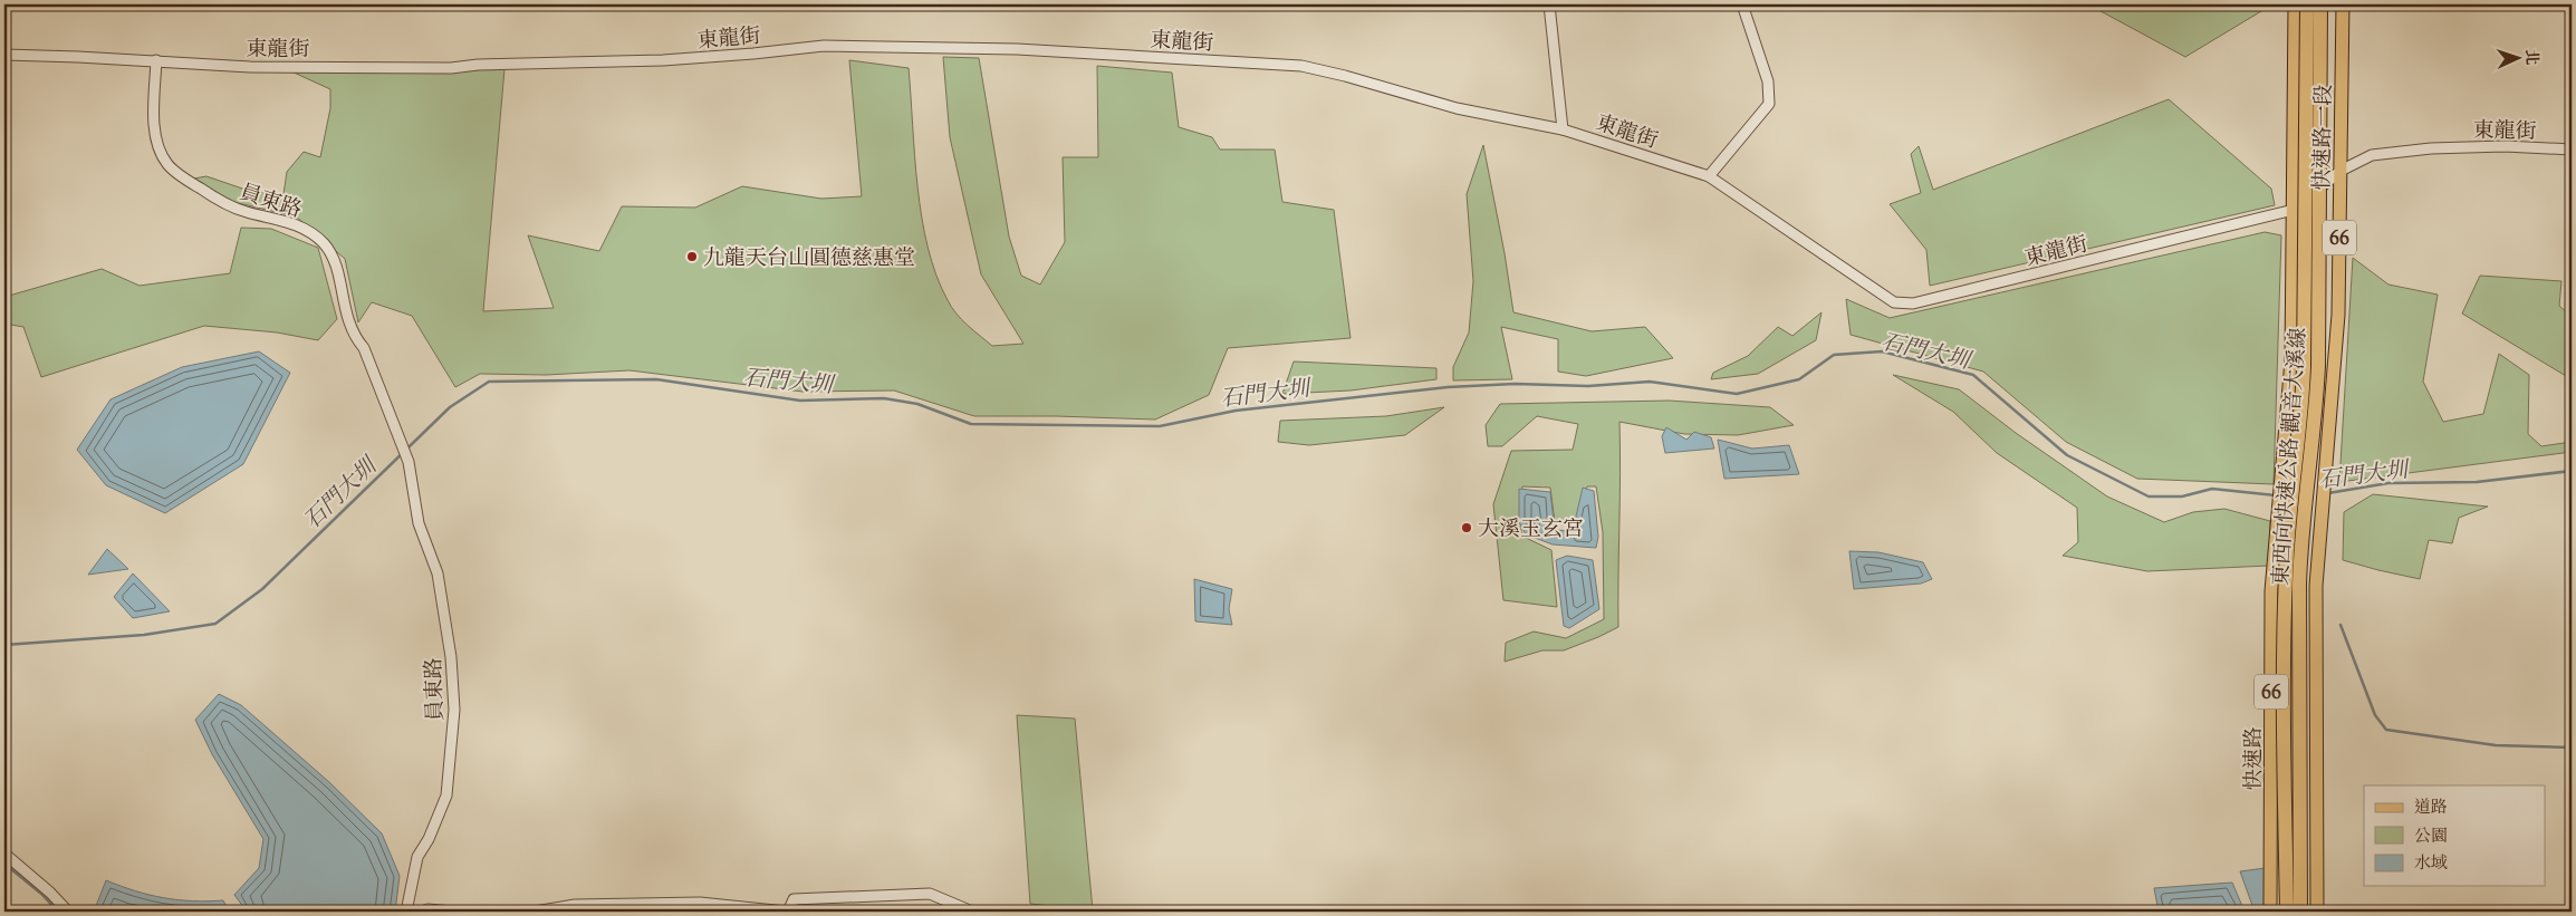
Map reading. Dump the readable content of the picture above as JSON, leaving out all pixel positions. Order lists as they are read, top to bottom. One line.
{"streets":{"highway":["66","東西向快速公路 觀音大溪線"],"main road":["快速路一段","快速路"],"street":["東龍街","員東路"]},"crossings":[["東龍街","快速路一段"],["東龍街","員東路"],["快速路一段","快速路"]],"water":["石門大圳"],"places":["九龍天台山圓德慈惠堂","大溪玉玄宮"],"legend":["道路","公園","水域"],"north":"right"}
